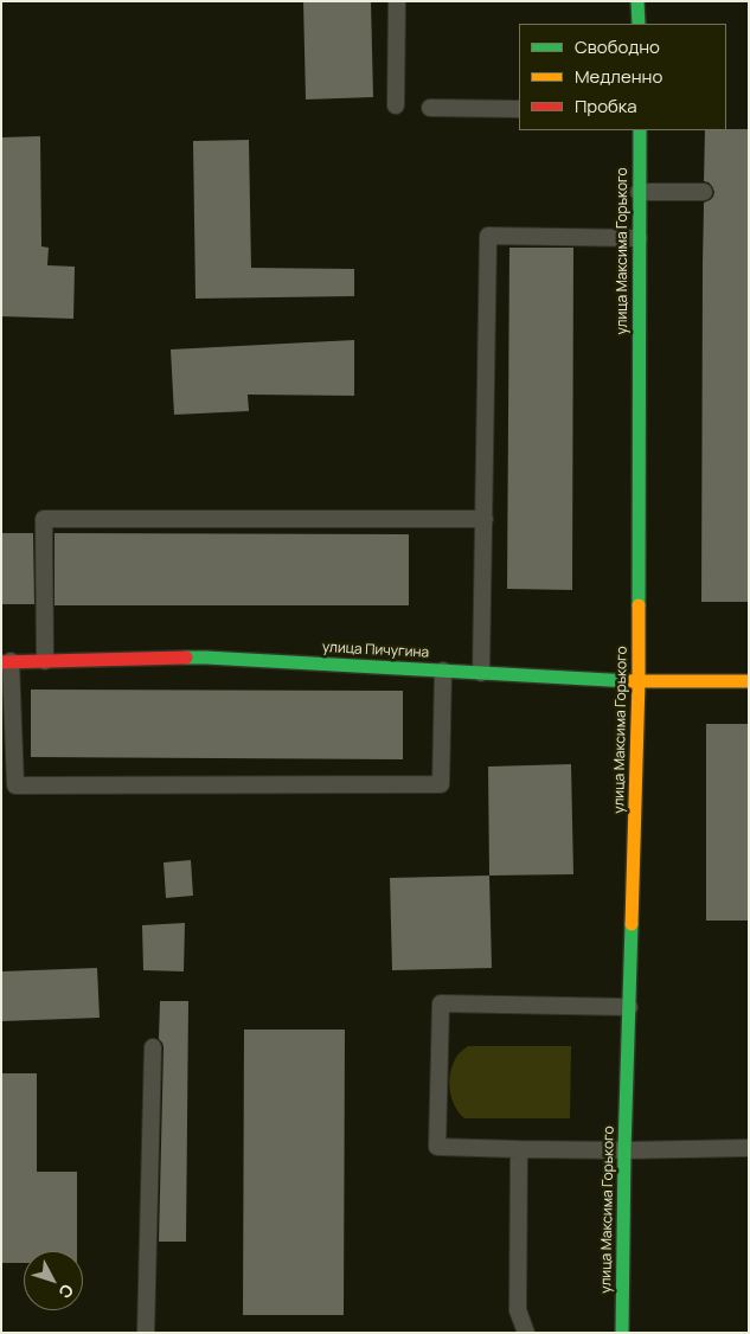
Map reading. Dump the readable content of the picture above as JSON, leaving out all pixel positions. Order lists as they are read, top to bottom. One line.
{"streets":{"street":["улица Максима Горького","улица Пичугина"]},"crossings":[["улица Максима Горького","улица Пичугина"]],"legend":["Свободно","Медленно","Пробка"],"north":"bottom right"}
